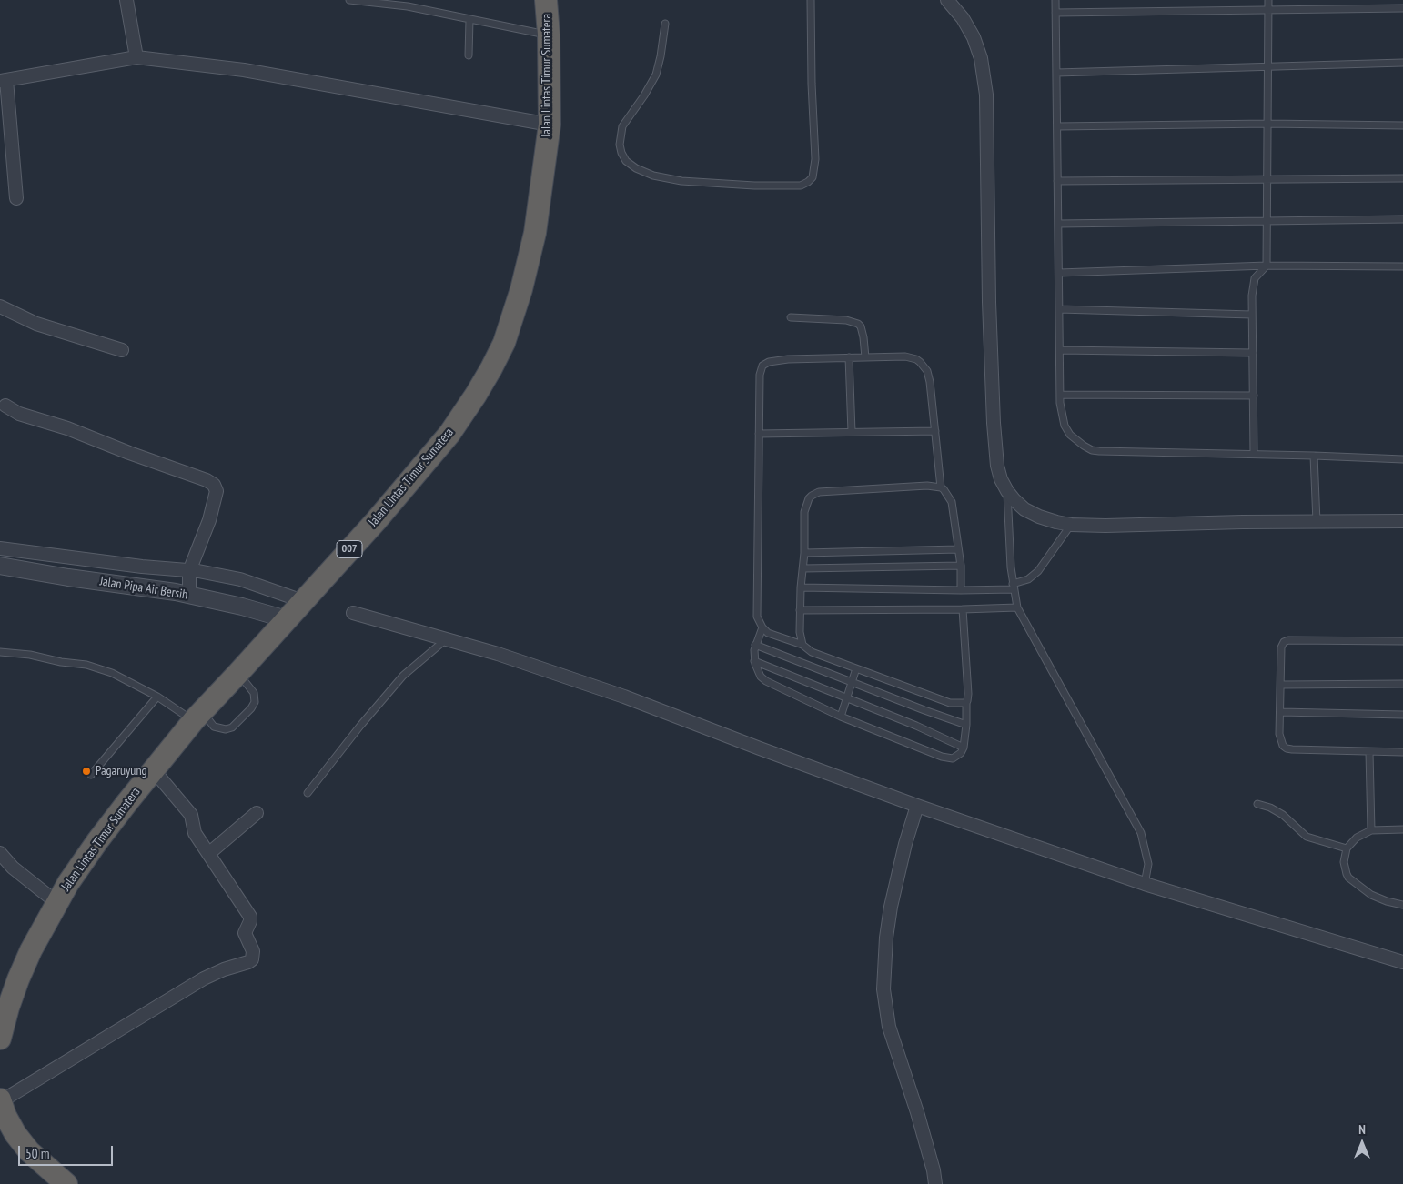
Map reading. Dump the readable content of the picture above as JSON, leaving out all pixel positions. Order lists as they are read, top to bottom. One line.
{"streets":{"highway":["Jalan Lintas Timur Sumatera","007"],"street":["Jalan Pipa Air Bersih"]},"crossings":[["Jalan Lintas Timur Sumatera","Jalan Pipa Air Bersih"]],"places":["Pagaruyung"],"scale_bar":"50 m","north":"top"}
